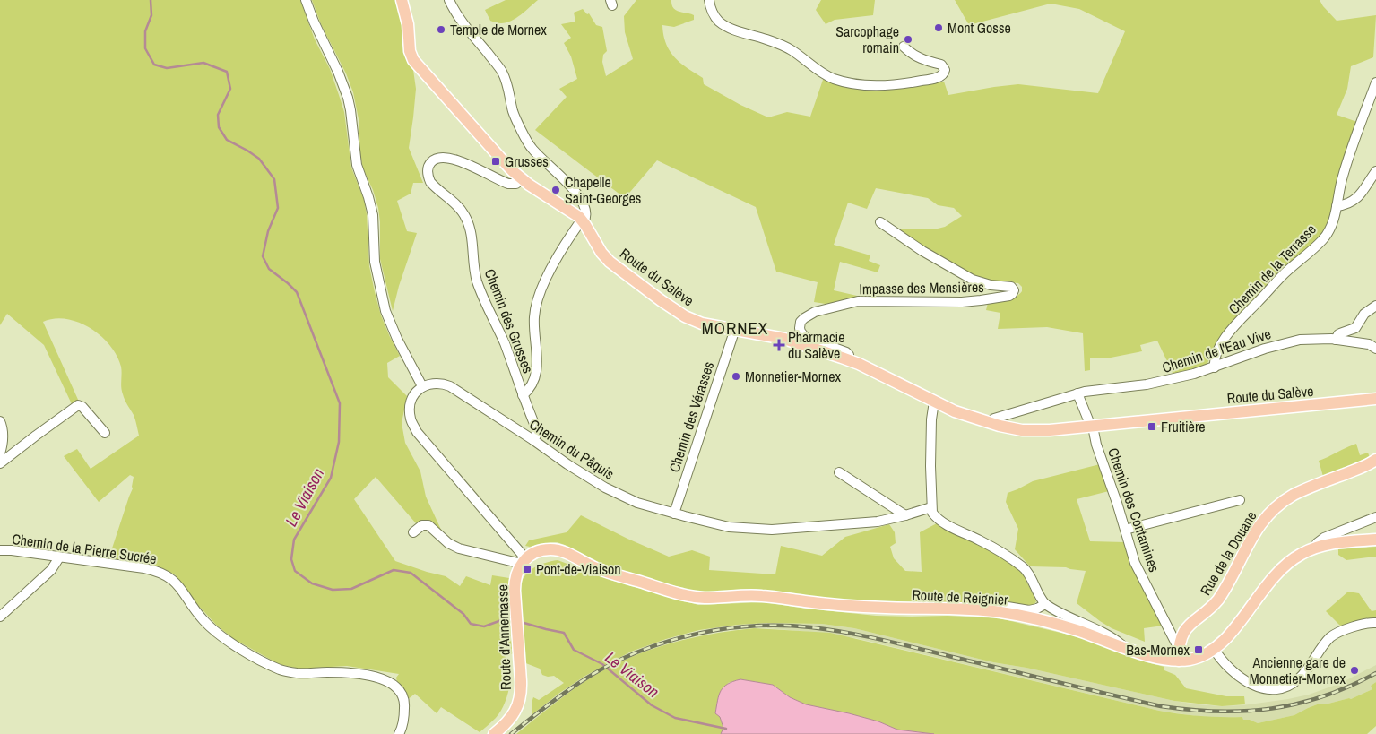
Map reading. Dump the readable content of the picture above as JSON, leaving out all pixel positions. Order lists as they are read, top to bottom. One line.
{"streets":{"main road":["Route du Salève","Rue de la Douane","Route de Reignier","Route d'Annemasse"],"street":["Chemin de la Terrasse","Impasse des Mensières","Chemin des Grusses","Chemin de l'Eau Vive","Chemin des Vérasses","Chemin du Pâquis","Chemin des Contamines","Chemin de la Pierre Sucrée"]},"crossings":[["Chemin de la Terrasse","Chemin de l'Eau Vive"],["Route du Salève","Impasse des Mensières"],["Route du Salève","Chemin des Grusses"],["Route du Salève","Chemin de l'Eau Vive"],["Route du Salève","Chemin des Vérasses"],["Route du Salève","Chemin des Contamines"],["Chemin des Grusses","Chemin du Pâquis"],["Chemin de l'Eau Vive","Chemin des Contamines"],["Chemin des Vérasses","Chemin du Pâquis"],["Chemin des Contamines","Rue de la Douane"],["Chemin des Contamines","Route de Reignier"],["Rue de la Douane","Route de Reignier"],["Route de Reignier","Route d'Annemasse"]],"districts":["MORNEX"],"water":["Le Viaison"],"places":{"other":["Mont Gosse","Temple de Mornex","Sarcophage romain","Chapelle Saint-Georges","Monnetier-Mornex","Ancienne gare de Monnetier-Mornex"],"transit":["Grusses","Fruitière","Pont-de-Viaison","Bas-Mornex"],"health":["Pharmacie du Salève"]}}
